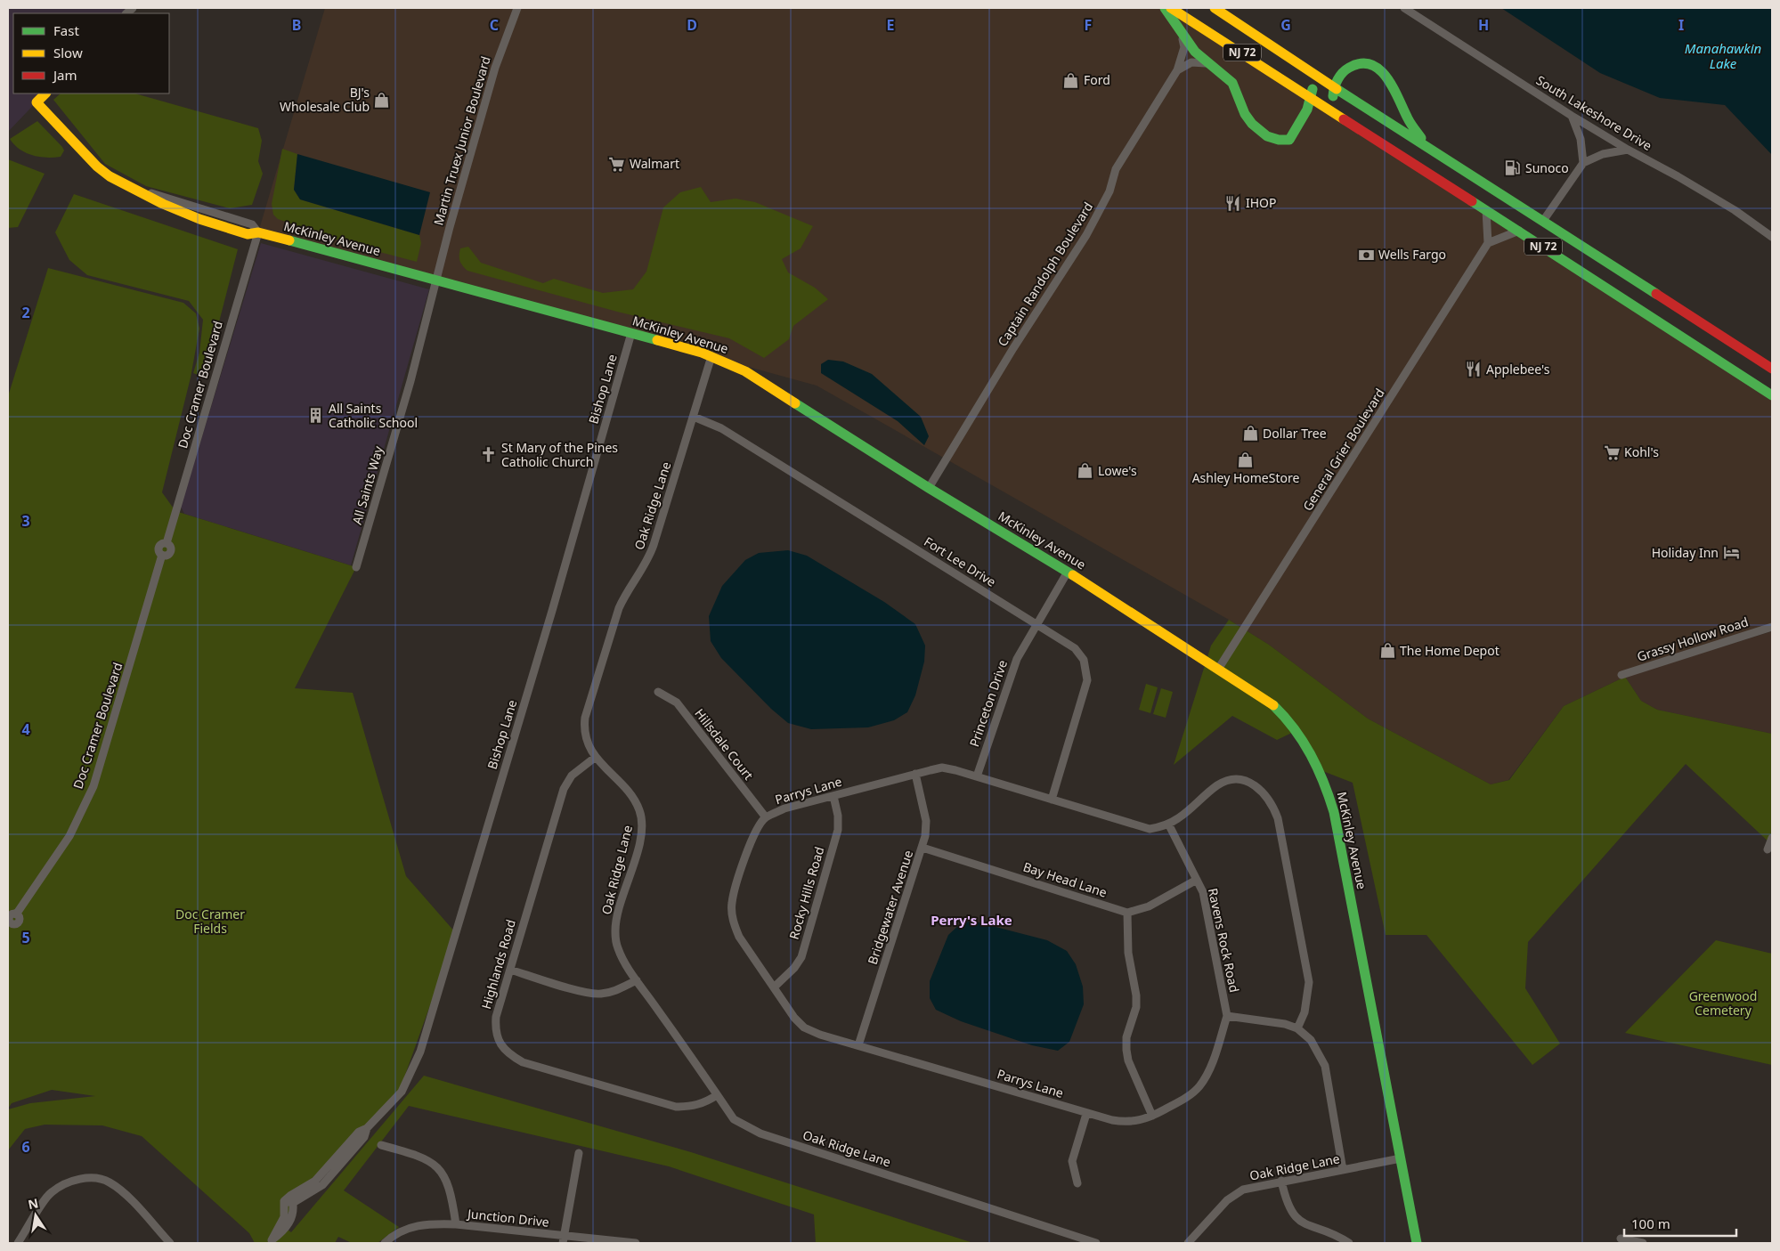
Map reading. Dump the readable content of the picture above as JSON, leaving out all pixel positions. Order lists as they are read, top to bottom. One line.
{"streets":{"main road":["NJ 72","McKinley Avenue"],"street":["South Lakeshore Drive","Martin Truex Junior Boulevard","Captain Randolph Boulevard","Doc Cramer Boulevard","Bishop Lane","General Grier Boulevard","All Saints Way","Oak Ridge Lane","Fort Lee Drive","Grassy Hollow Road","Princeton Drive","Hillsdale Court","Parrys Lane","Bay Head Lane","Rocky Hills Road","Bridgewater Avenue","Ravens Rock Road","Highlands Road","Junction Drive"]},"crossings":[["Martin Truex Junior Boulevard","McKinley Avenue"],["Martin Truex Junior Boulevard","All Saints Way"],["McKinley Avenue","Captain Randolph Boulevard"],["McKinley Avenue","Doc Cramer Boulevard"],["McKinley Avenue","Bishop Lane"],["McKinley Avenue","General Grier Boulevard"],["McKinley Avenue","All Saints Way"],["McKinley Avenue","Oak Ridge Lane"],["McKinley Avenue","Princeton Drive"],["Oak Ridge Lane","Fort Lee Drive"],["Oak Ridge Lane","Highlands Road"],["Fort Lee Drive","Princeton Drive"],["Fort Lee Drive","Parrys Lane"],["Princeton Drive","Parrys Lane"],["Hillsdale Court","Parrys Lane"],["Parrys Lane","Rocky Hills Road"],["Parrys Lane","Bridgewater Avenue"],["Parrys Lane","Ravens Rock Road"],["Bay Head Lane","Bridgewater Avenue"]],"districts":["Perry's Lake"],"water":["Manahawkin Lake"],"parks":["Doc Cramer Fields","Greenwood Cemetery"],"places":{"shop":["Ford","BJ's Wholesale Club","Dollar Tree","Ashley HomeStore","Lowe's","The Home Depot"],"supermarket":["Walmart","Kohl's"],"fuel station":["Sunoco"],"restaurant":["IHOP","Applebee's"],"bank":["Wells Fargo"],"building":["All Saints Catholic School"],"church":["St Mary of the Pines Catholic Church"],"hotel":["Holiday Inn"]},"legend":["Fast","Slow","Jam"],"scale_bar":"100 m","north":"top","grid":{"columns":["B","C","D","E","F","G","H","I"],"rows":["2","3","4","5","6"]}}
